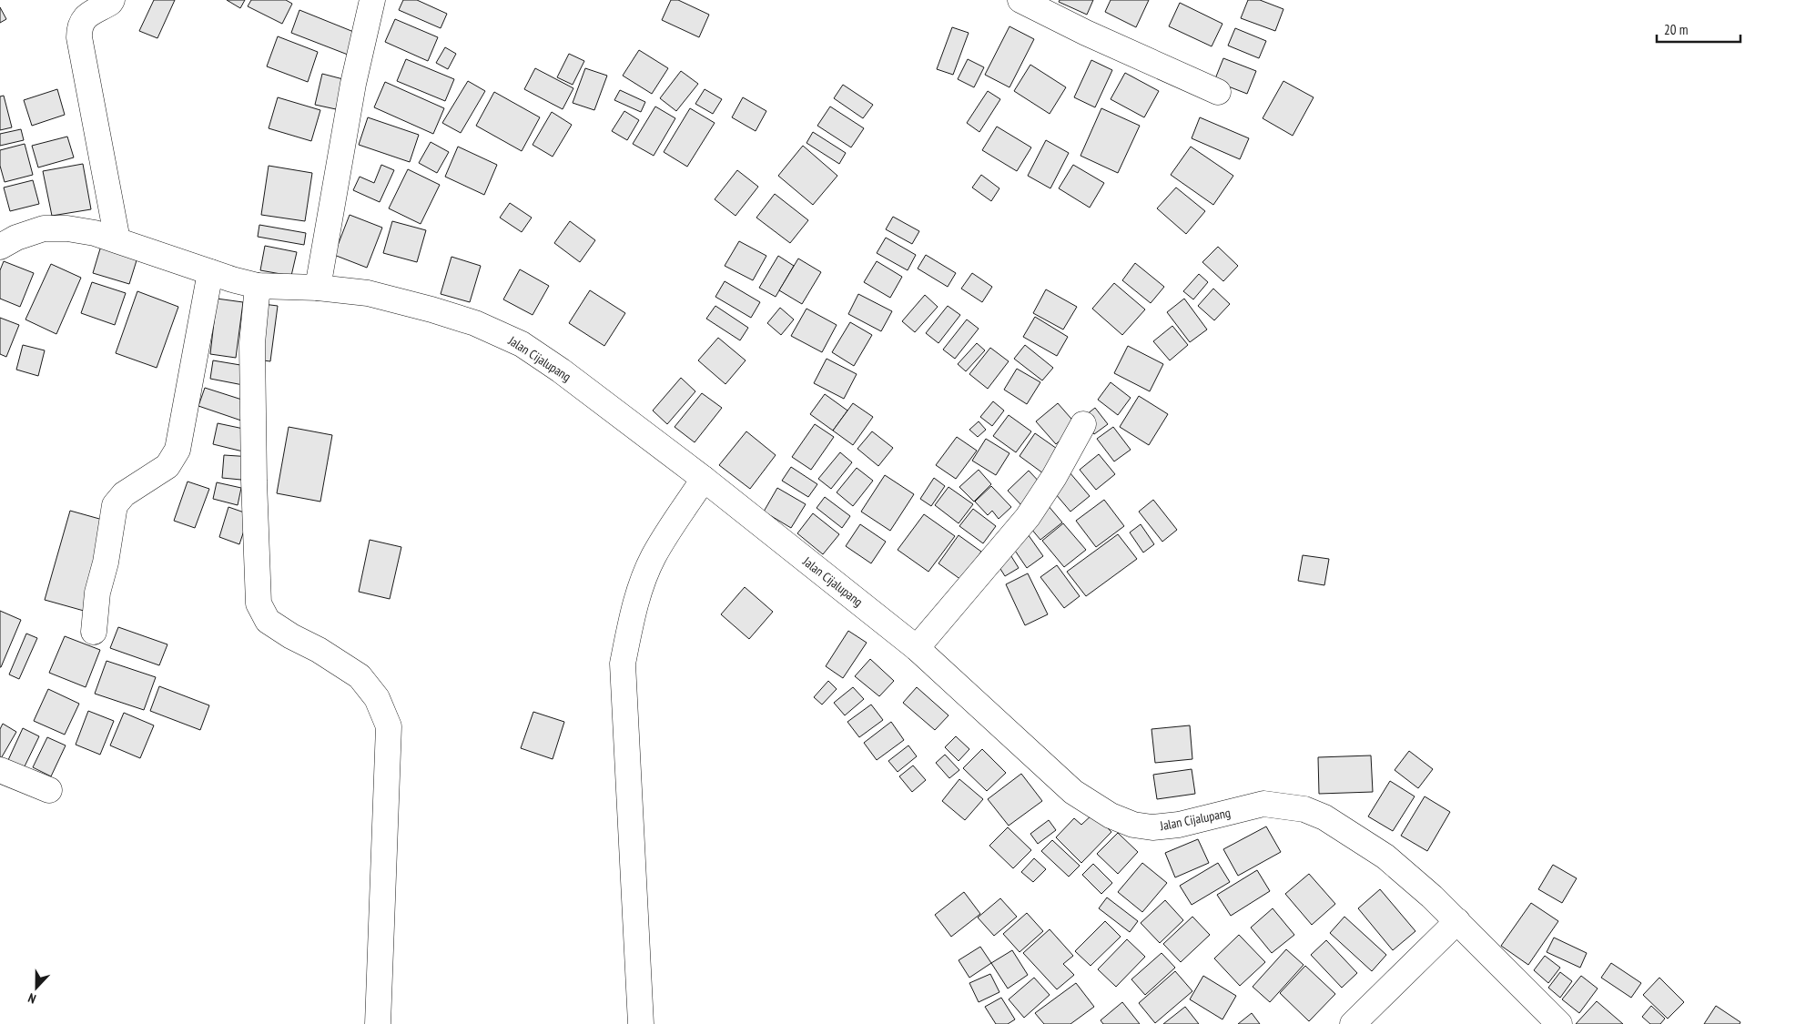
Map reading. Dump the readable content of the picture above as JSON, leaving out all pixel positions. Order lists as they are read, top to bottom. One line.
{"streets":{"street":["Jalan Cijalupang"]},"scale_bar":"20 m","north":"bottom"}
